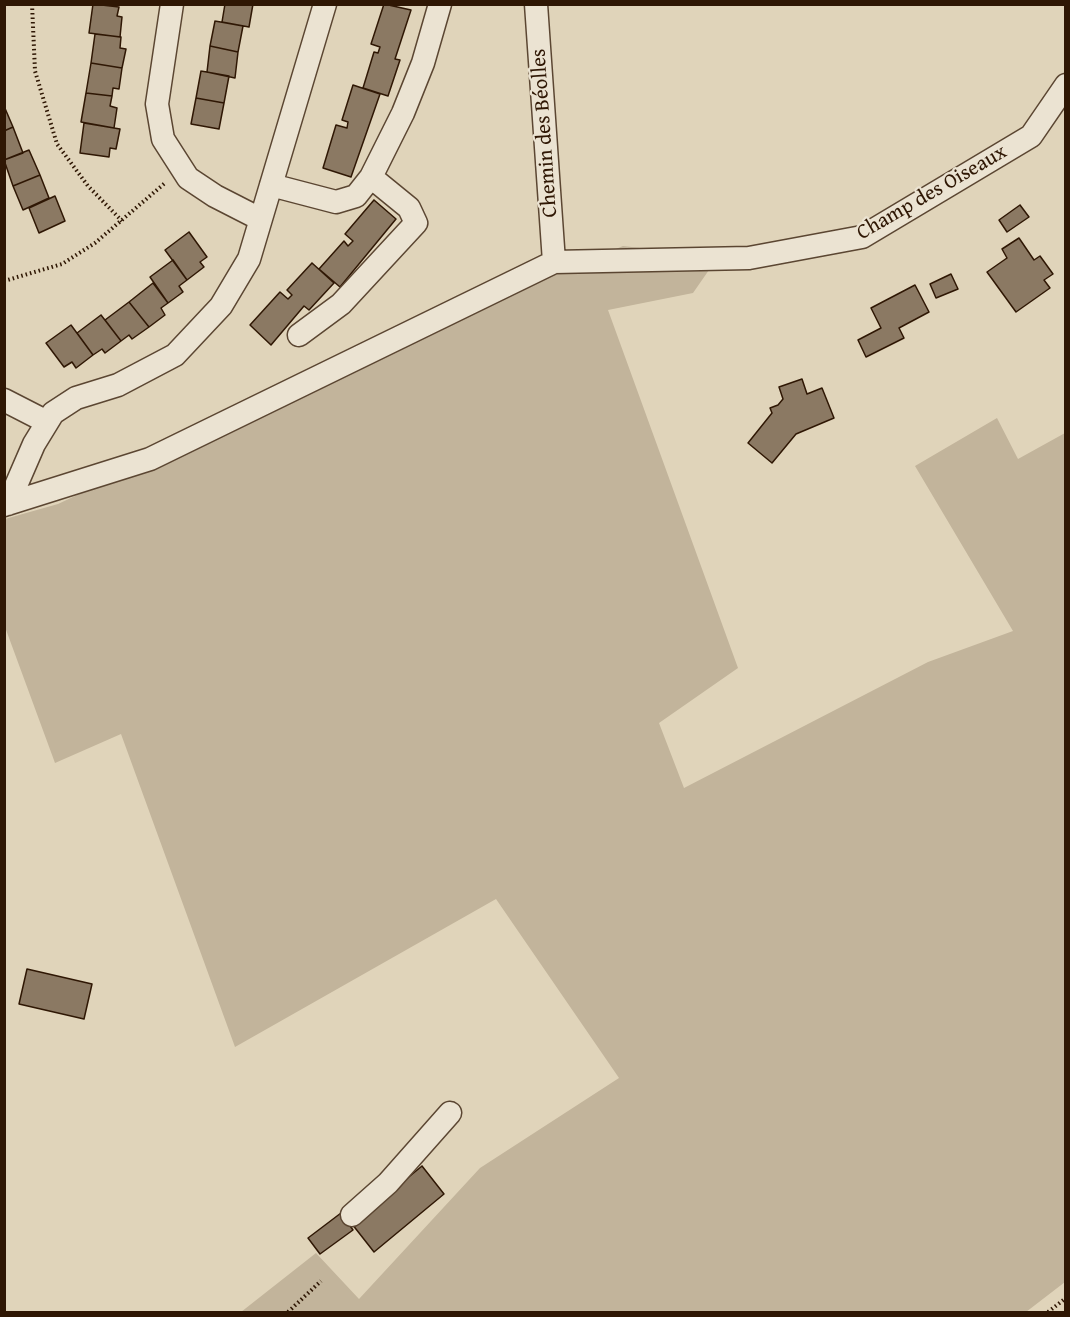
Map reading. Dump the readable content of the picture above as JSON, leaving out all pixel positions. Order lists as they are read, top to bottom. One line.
{"streets":{"street":["Chemin des Béolles","Champ des Oiseaux"]},"crossings":[["Chemin des Béolles","Champ des Oiseaux"]]}
